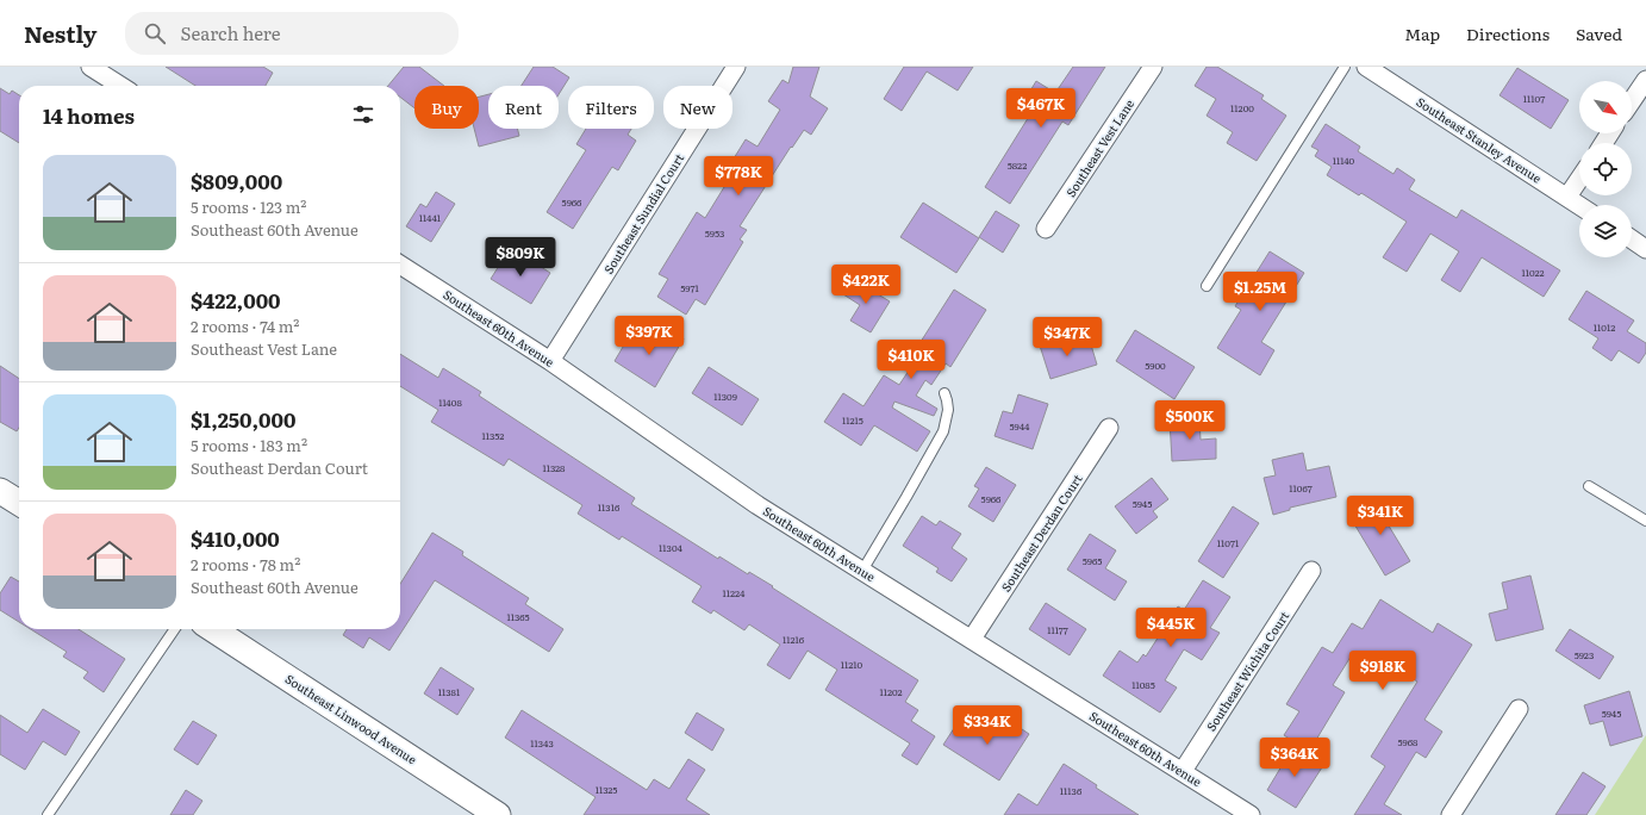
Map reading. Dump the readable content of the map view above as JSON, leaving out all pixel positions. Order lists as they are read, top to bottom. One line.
{"streets":{"main road":["Southeast Linwood Avenue"],"street":["Southeast Stanley Avenue","Southeast Vest Lane","Southeast Sundial Court","Southeast 60th Avenue","Southeast Derdan Court","Southeast Wichita Court"]},"crossings":[["Southeast Sundial Court","Southeast 60th Avenue"],["Southeast 60th Avenue","Southeast Derdan Court"],["Southeast 60th Avenue","Southeast Wichita Court"]],"house_numbers":["11107","11200","11140","5822","5966","11441","5953","11022","5971","11012","5900","11309","11408","11215","5944","11352","11328","11067","5966","5945","11316","11071","11304","5965","11224","11365","11177","11216","5923","11210","11085","11381","11202","5945","5968","11343","11325","11136"],"north":"bottom right","page":{"header":"Nestly","search":"Search here","nav":["Map","Directions","Saved"],"chip":["Buy","Rent","Filters","New"],"heading":"14 homes","price":["$467K","$778K","$809K","$422K","$1.25M","$397K","$347K","$410K","$500K","$341K","$445K","$918K","$334K","$364K"],"list":[{"name":"$809,000","note":"5 rooms · 123 m² · Southeast 60th Avenue"},{"name":"$422,000","note":"2 rooms · 74 m² · Southeast Vest Lane"},{"name":"$1,250,000","note":"5 rooms · 183 m² · Southeast Derdan Court"},{"name":"$410,000","note":"2 rooms · 78 m² · Southeast 60th Avenue"}]}}
